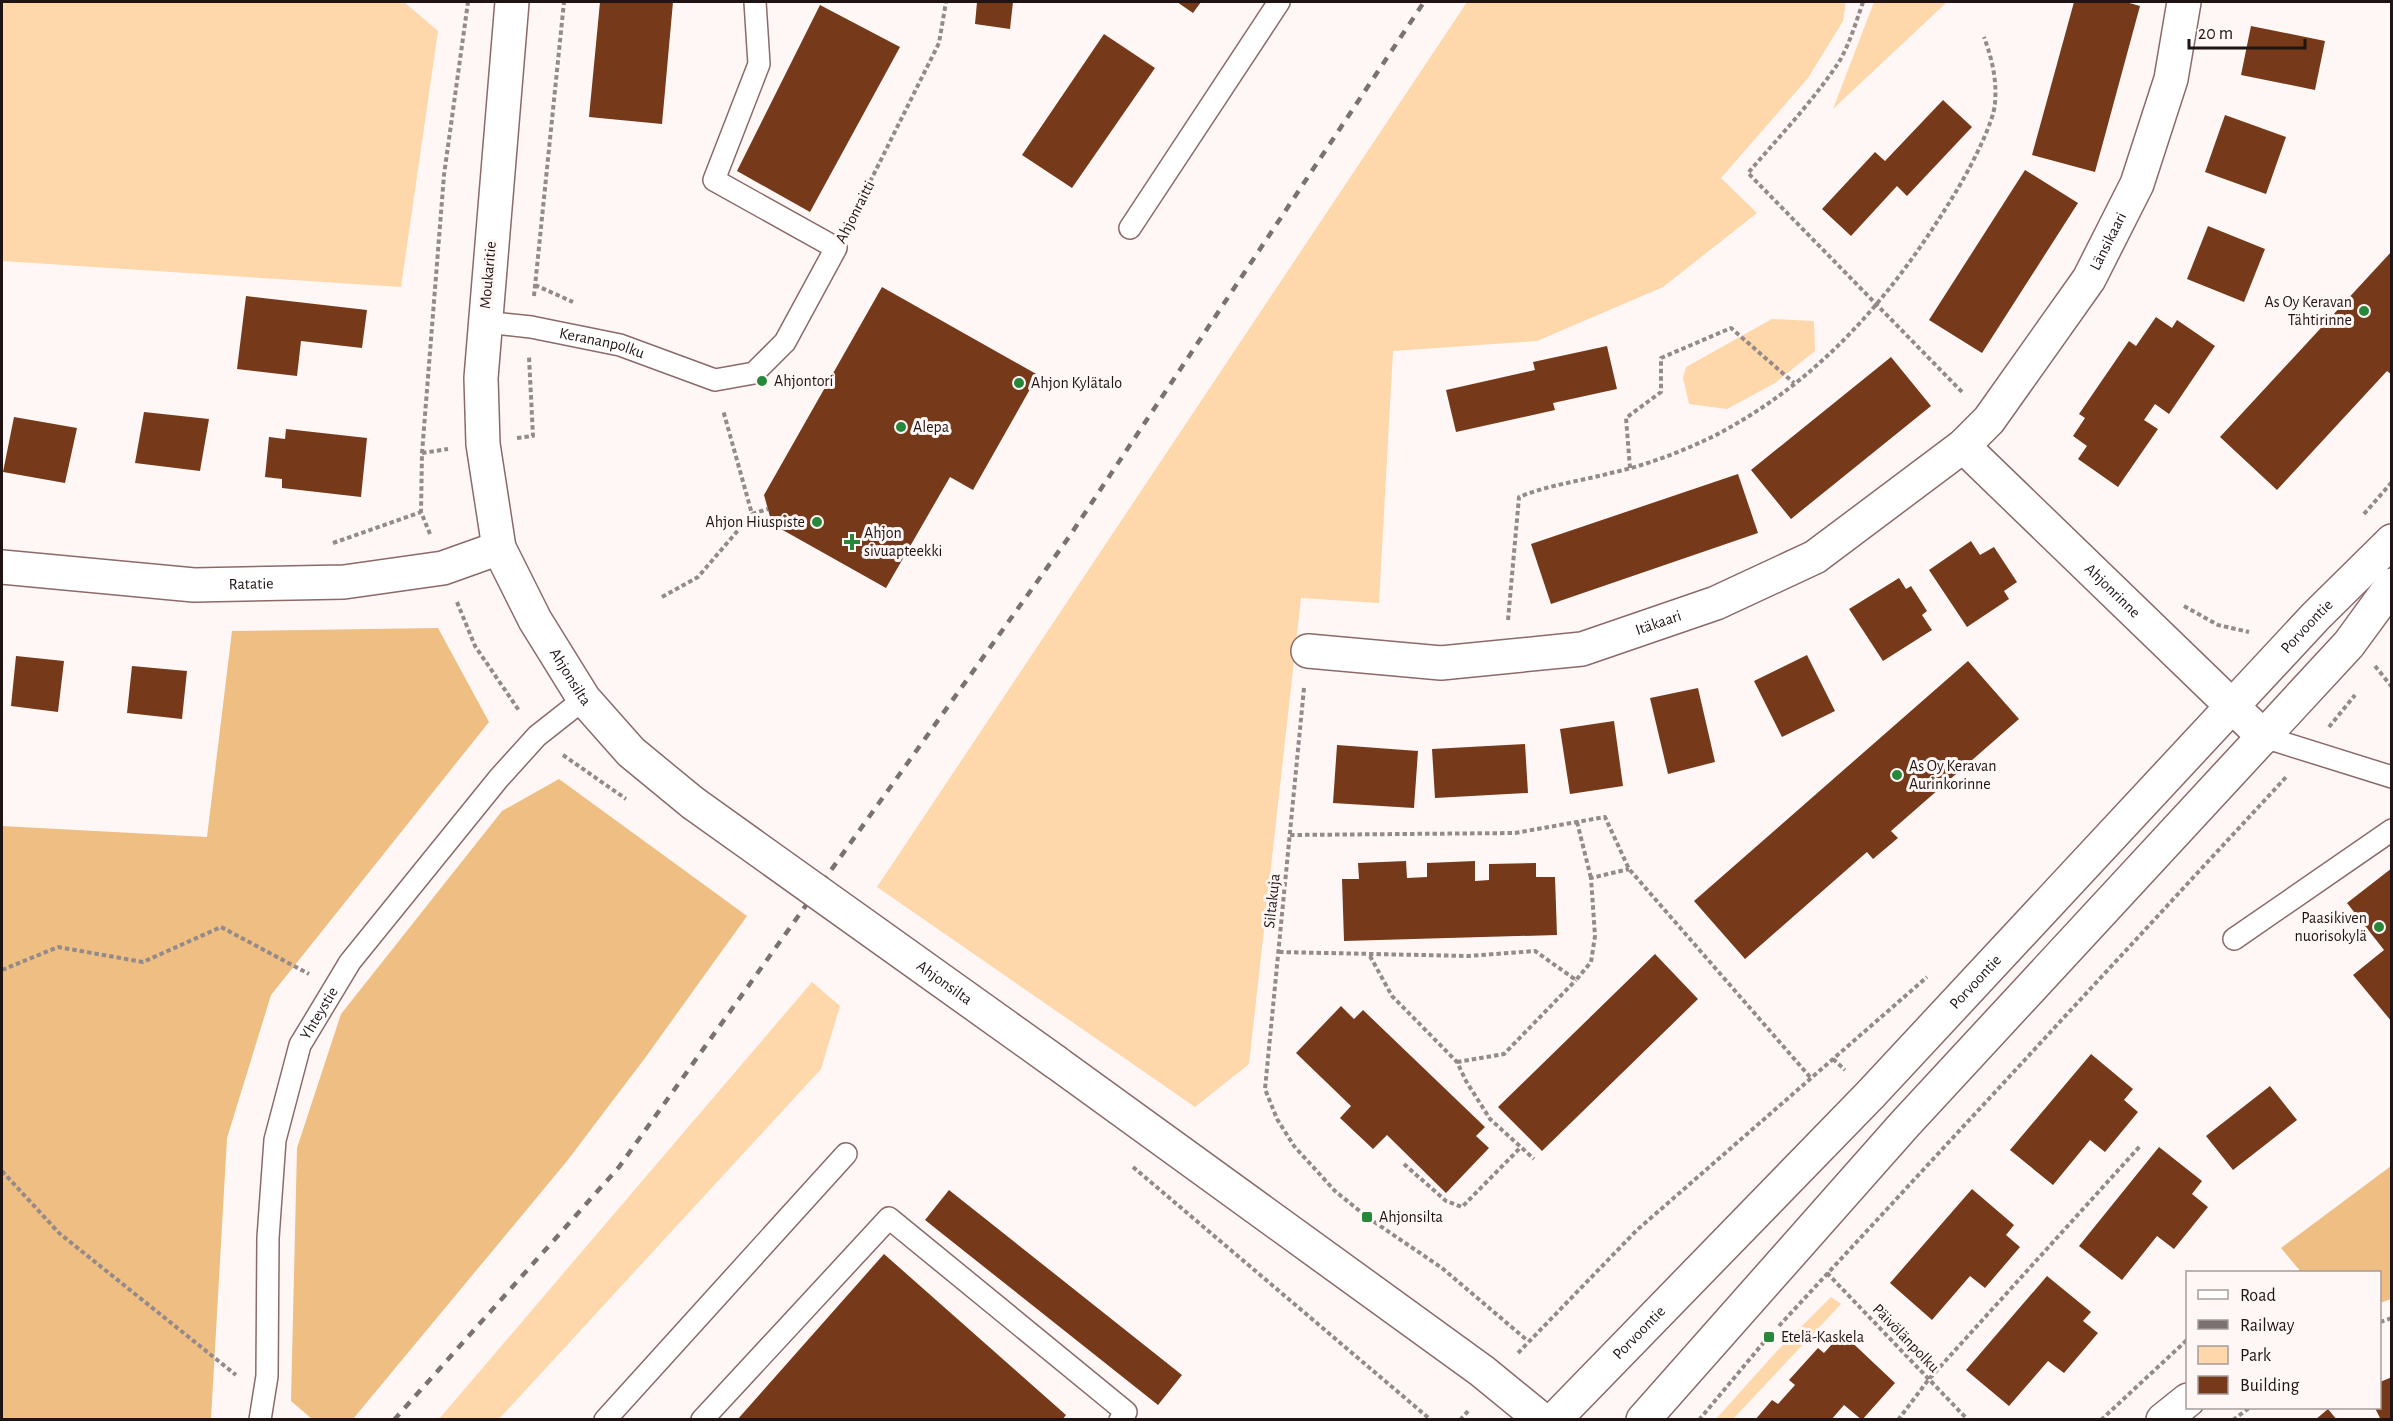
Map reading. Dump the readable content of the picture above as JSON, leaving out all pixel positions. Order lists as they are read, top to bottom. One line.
{"streets":{"street":["Länsikaari","Moukaritie","Ratatie","Ahjonrinne","Itäkaari","Porvoontie","Ahjonsilta"],"lane":["Ahjonraitti","Kerananpolku","Yhteystie"],"path":["Siltakuja","Päivölänpolku"]},"crossings":[["Ahjonraitti","Kerananpolku"],["Länsikaari","Ahjonrinne"],["Länsikaari","Itäkaari"],["Moukaritie","Kerananpolku"],["Moukaritie","Ratatie"],["Moukaritie","Ahjonsilta"],["Ratatie","Ahjonsilta"],["Ahjonrinne","Itäkaari"],["Ahjonrinne","Porvoontie"],["Itäkaari","Siltakuja"],["Ahjonsilta","Yhteystie"]],"places":{"other":["As Oy Keravan Tähtirinne","Ahjontori","Ahjon Kylätalo","Alepa","Ahjon Hiuspiste","As Oy Keravan Aurinkorinne","Paasikiven nuorisokylä"],"health":["Ahjon sivuapteekki"],"transit":["Ahjonsilta","Etelä-Kaskela"]},"legend":["Road","Railway","Park","Building"],"scale_bar":"20 m"}
